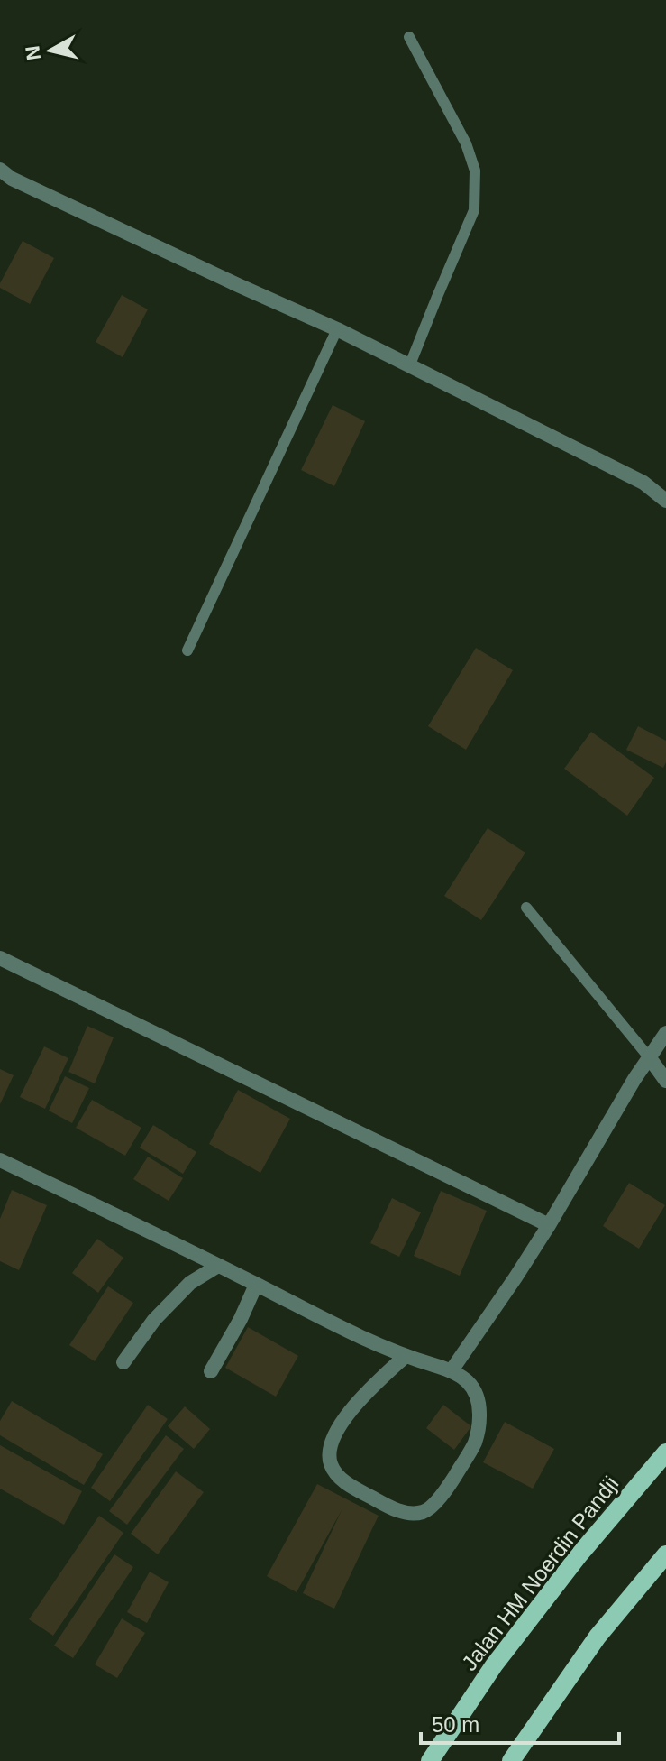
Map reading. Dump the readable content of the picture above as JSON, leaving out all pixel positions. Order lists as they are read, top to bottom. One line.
{"streets":{"main road":["Jalan HM Noerdin Pandji"]},"scale_bar":"50 m","north":"left"}
